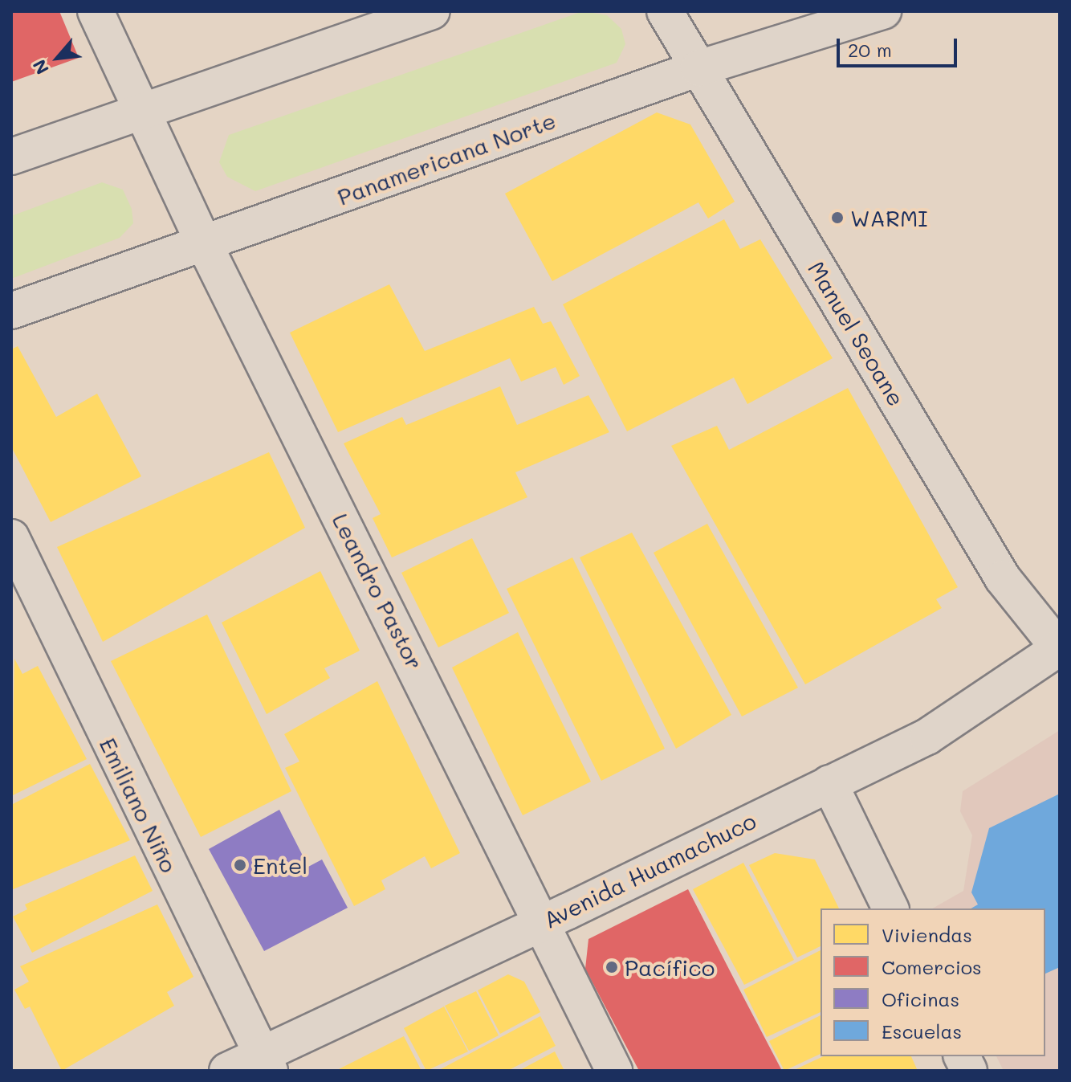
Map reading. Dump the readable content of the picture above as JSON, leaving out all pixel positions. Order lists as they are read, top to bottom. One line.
{"streets":{"main road":["Panamericana Norte","Manuel Seoane","Leandro Pastor","Emiliano Niño","Avenida Huamachuco"]},"crossings":[["Panamericana Norte","Manuel Seoane"],["Panamericana Norte","Leandro Pastor"],["Manuel Seoane","Avenida Huamachuco"],["Leandro Pastor","Avenida Huamachuco"],["Emiliano Niño","Avenida Huamachuco"]],"places":["WARMI","Entel","Pacífico"],"legend":["Viviendas","Comercios","Oficinas","Escuelas"],"scale_bar":"20 m","north":"bottom left"}
